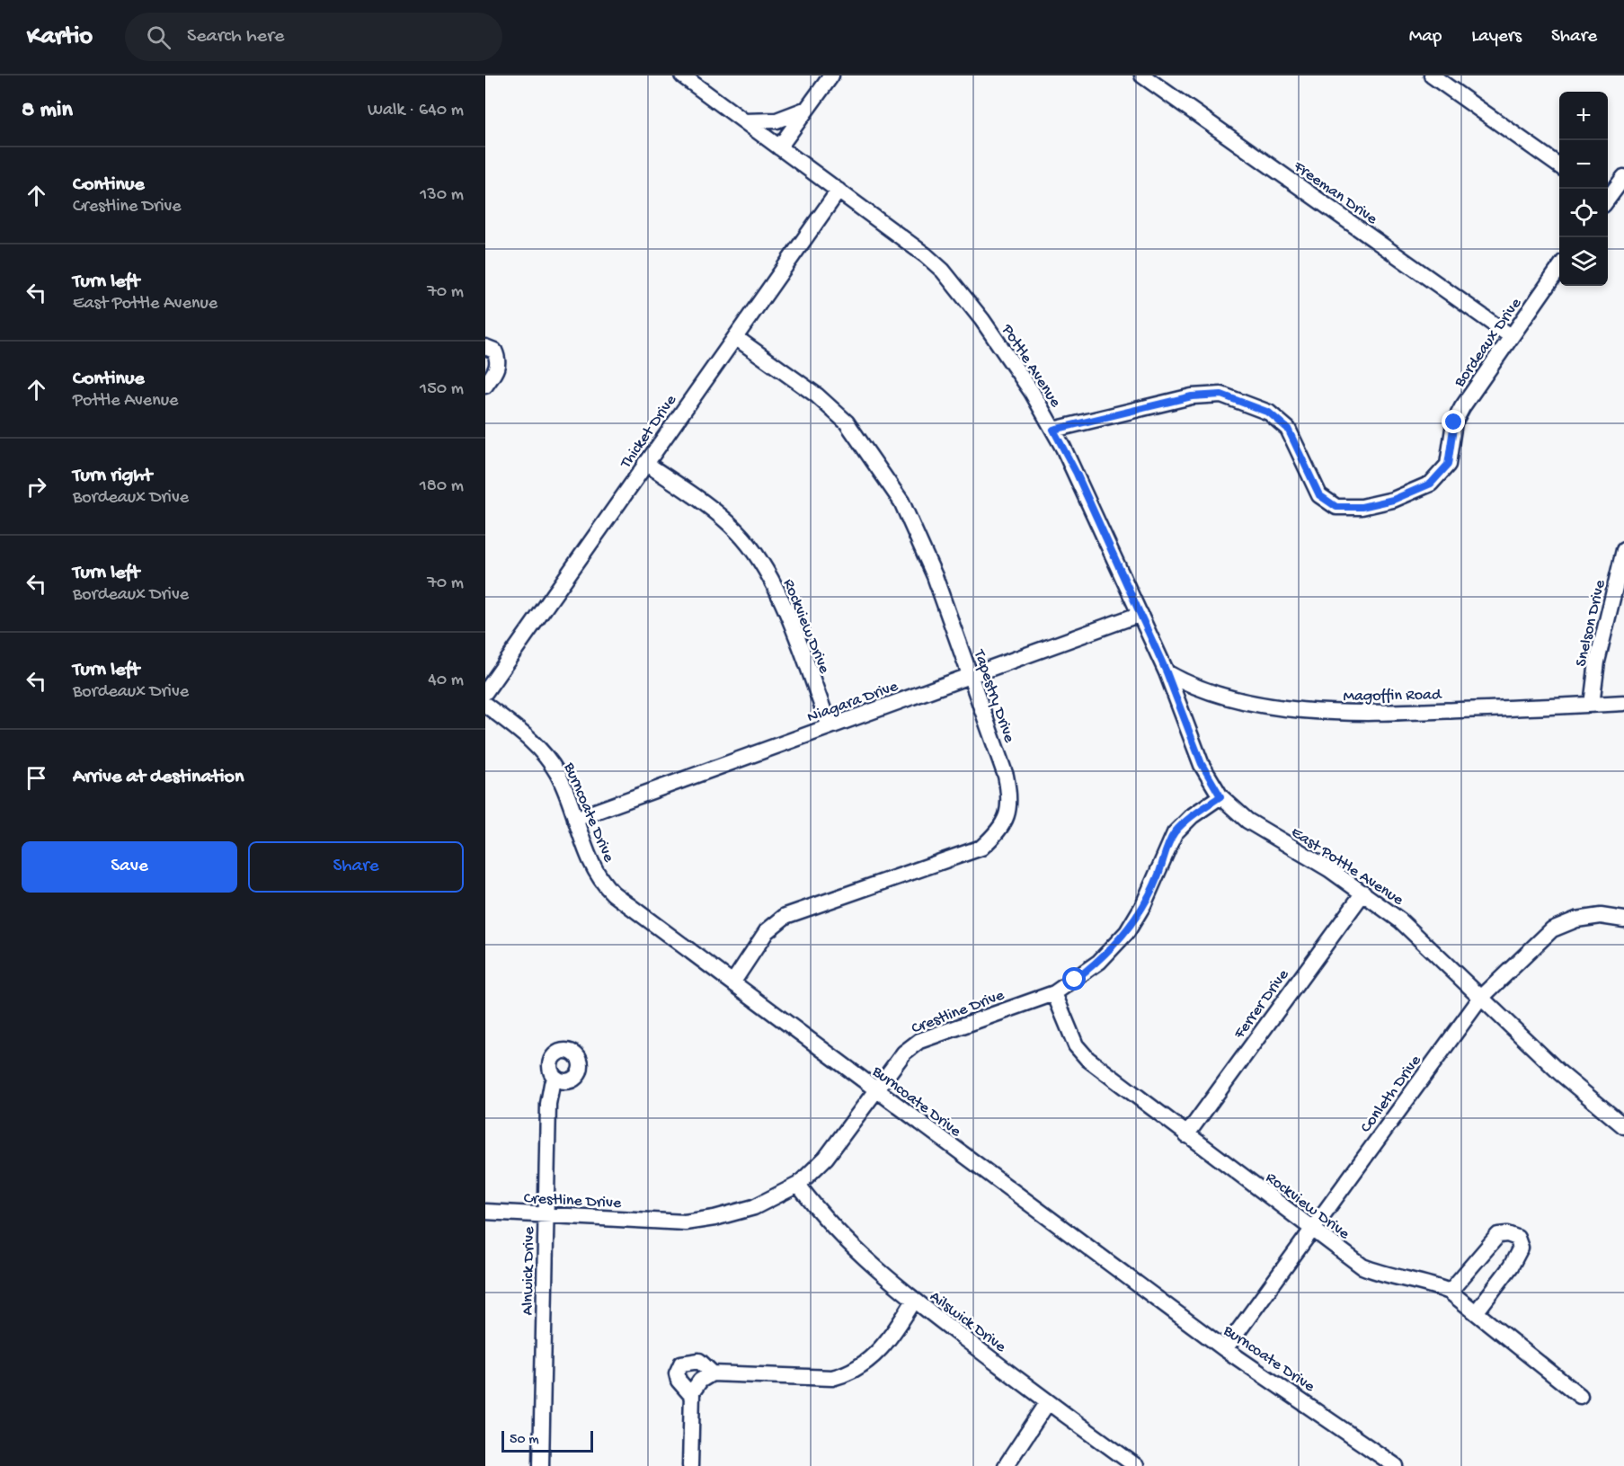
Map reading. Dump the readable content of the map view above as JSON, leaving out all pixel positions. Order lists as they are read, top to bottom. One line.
{"streets":{"street":["Freeman Drive","Bordeaux Drive","Pottle Avenue","Thicket Drive","Snelson Drive","Rockview Drive","Magoffin Road","Tapestry Drive","Niagara Drive","Burncoate Drive","East Pottle Avenue","Ferrer Drive","Crestline Drive","Conleth Drive","Alnwick Drive","Ailswick Drive"]},"crossings":[["Freeman Drive","Bordeaux Drive"],["Bordeaux Drive","Pottle Avenue"],["Pottle Avenue","Thicket Drive"],["Pottle Avenue","Magoffin Road"],["Pottle Avenue","Niagara Drive"],["Pottle Avenue","East Pottle Avenue"],["Thicket Drive","Rockview Drive"],["Thicket Drive","Tapestry Drive"],["Snelson Drive","Magoffin Road"],["Rockview Drive","Niagara Drive"],["Rockview Drive","Ferrer Drive"],["Rockview Drive","Crestline Drive"],["Rockview Drive","Conleth Drive"],["Magoffin Road","East Pottle Avenue"],["Tapestry Drive","Niagara Drive"],["Tapestry Drive","Burncoate Drive"],["Niagara Drive","Burncoate Drive"],["Burncoate Drive","Crestline Drive"],["Burncoate Drive","Conleth Drive"],["East Pottle Avenue","Ferrer Drive"],["East Pottle Avenue","Crestline Drive"],["East Pottle Avenue","Conleth Drive"],["Crestline Drive","Alnwick Drive"],["Crestline Drive","Ailswick Drive"]],"scale_bar":"50 m","page":{"header":"Kartio","search":"Search here","nav":["Map","Layers","Share"],"heading":["8 min","Walk · 640 m"],"map_buttons":["+","−"],"list":[["Continue","Crestline Drive","130 m"],["Turn left","East Pottle Avenue","70 m"],["Continue","Pottle Avenue","150 m"],["Turn right","Bordeaux Drive","180 m"],["Turn left","Bordeaux Drive","70 m"],["Turn left","Bordeaux Drive","40 m"],"Arrive at destination"],"buttons":["Save","Share"],"scale":"50 m"}}
